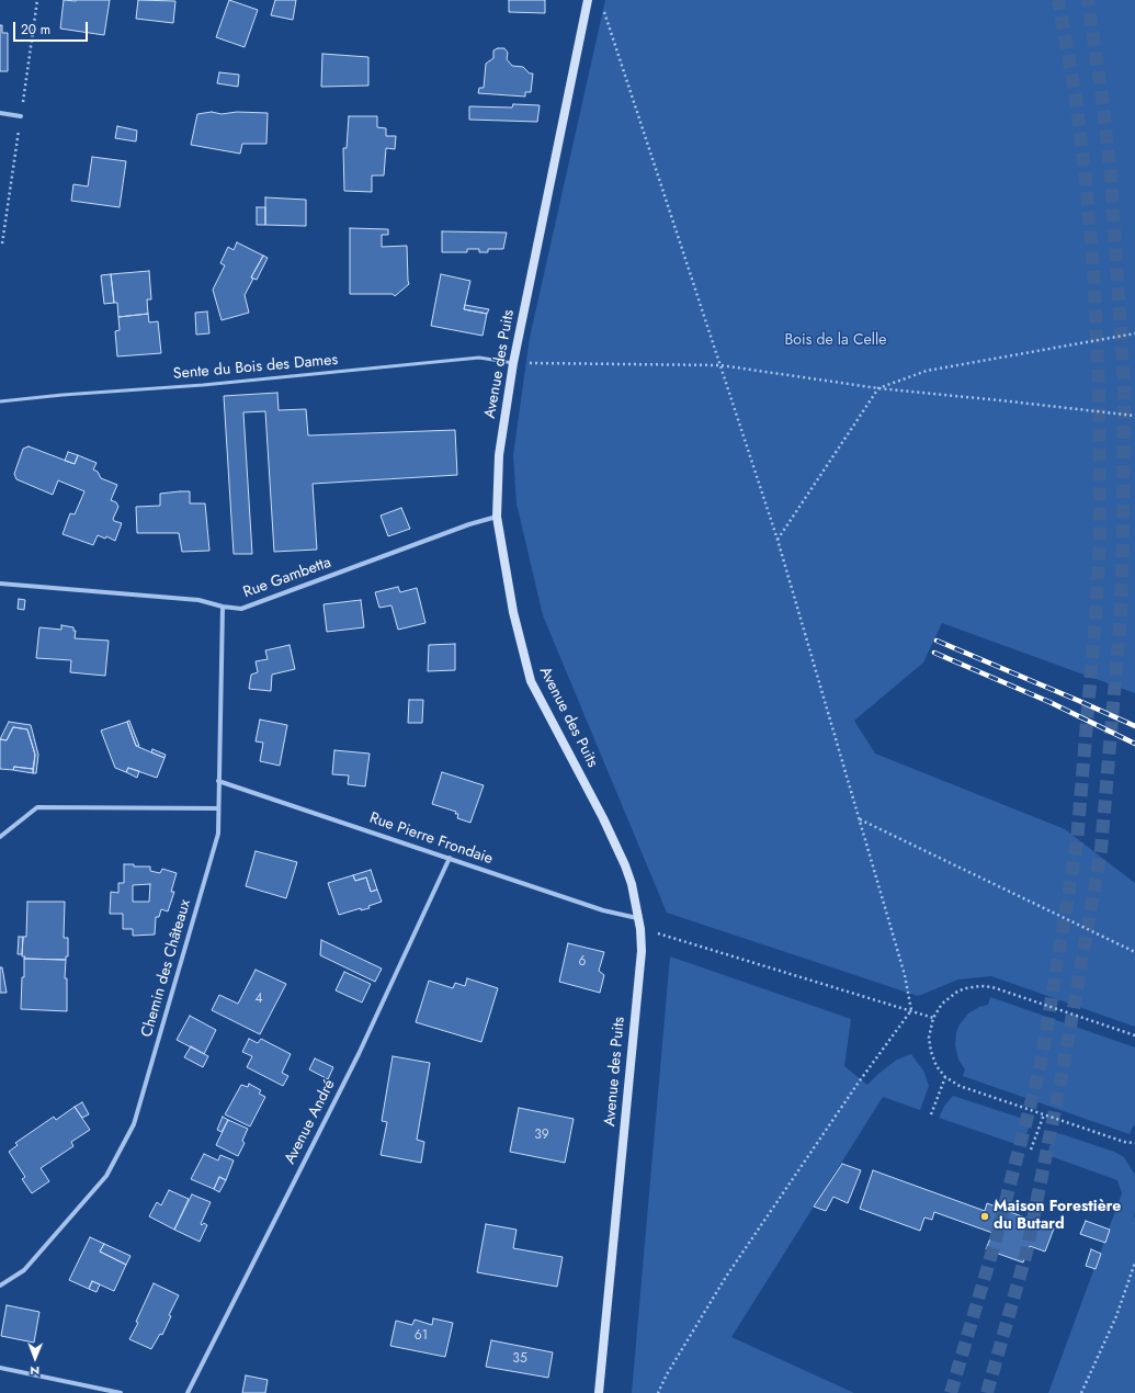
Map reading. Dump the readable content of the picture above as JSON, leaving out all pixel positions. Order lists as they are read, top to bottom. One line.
{"streets":{"street":["Avenue des Puits","Rue Gambetta","Rue Pierre Frondaie","Chemin des Châteaux","Avenue André"],"lane":["Sente du Bois des Dames"]},"crossings":[["Avenue des Puits","Sente du Bois des Dames"],["Avenue des Puits","Rue Gambetta"],["Avenue des Puits","Rue Pierre Frondaie"],["Rue Gambetta","Chemin des Châteaux"],["Rue Pierre Frondaie","Chemin des Châteaux"],["Rue Pierre Frondaie","Avenue André"]],"parks":["Bois de la Celle"],"places":["Maison Forestière du Butard"],"house_numbers":["6","4","39","61","35"],"scale_bar":"20 m","north":"bottom"}
